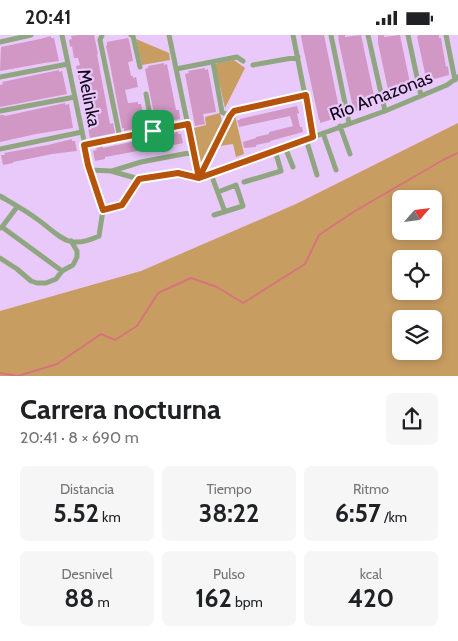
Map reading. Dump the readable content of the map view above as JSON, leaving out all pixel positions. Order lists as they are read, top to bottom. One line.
{"streets":{"street":["Río Amazonas","Melinka"]},"north":"top right","page":{"status":"20:41","heading":["Carrera nocturna","20:41 · 8 × 690 m"],"stats":[["Distancia","5.52 km"],["Tiempo","38:22"],["Ritmo","6:57 /km"],["Desnivel","88 m"],["Pulso","162 bpm"],["kcal","420"]]}}
